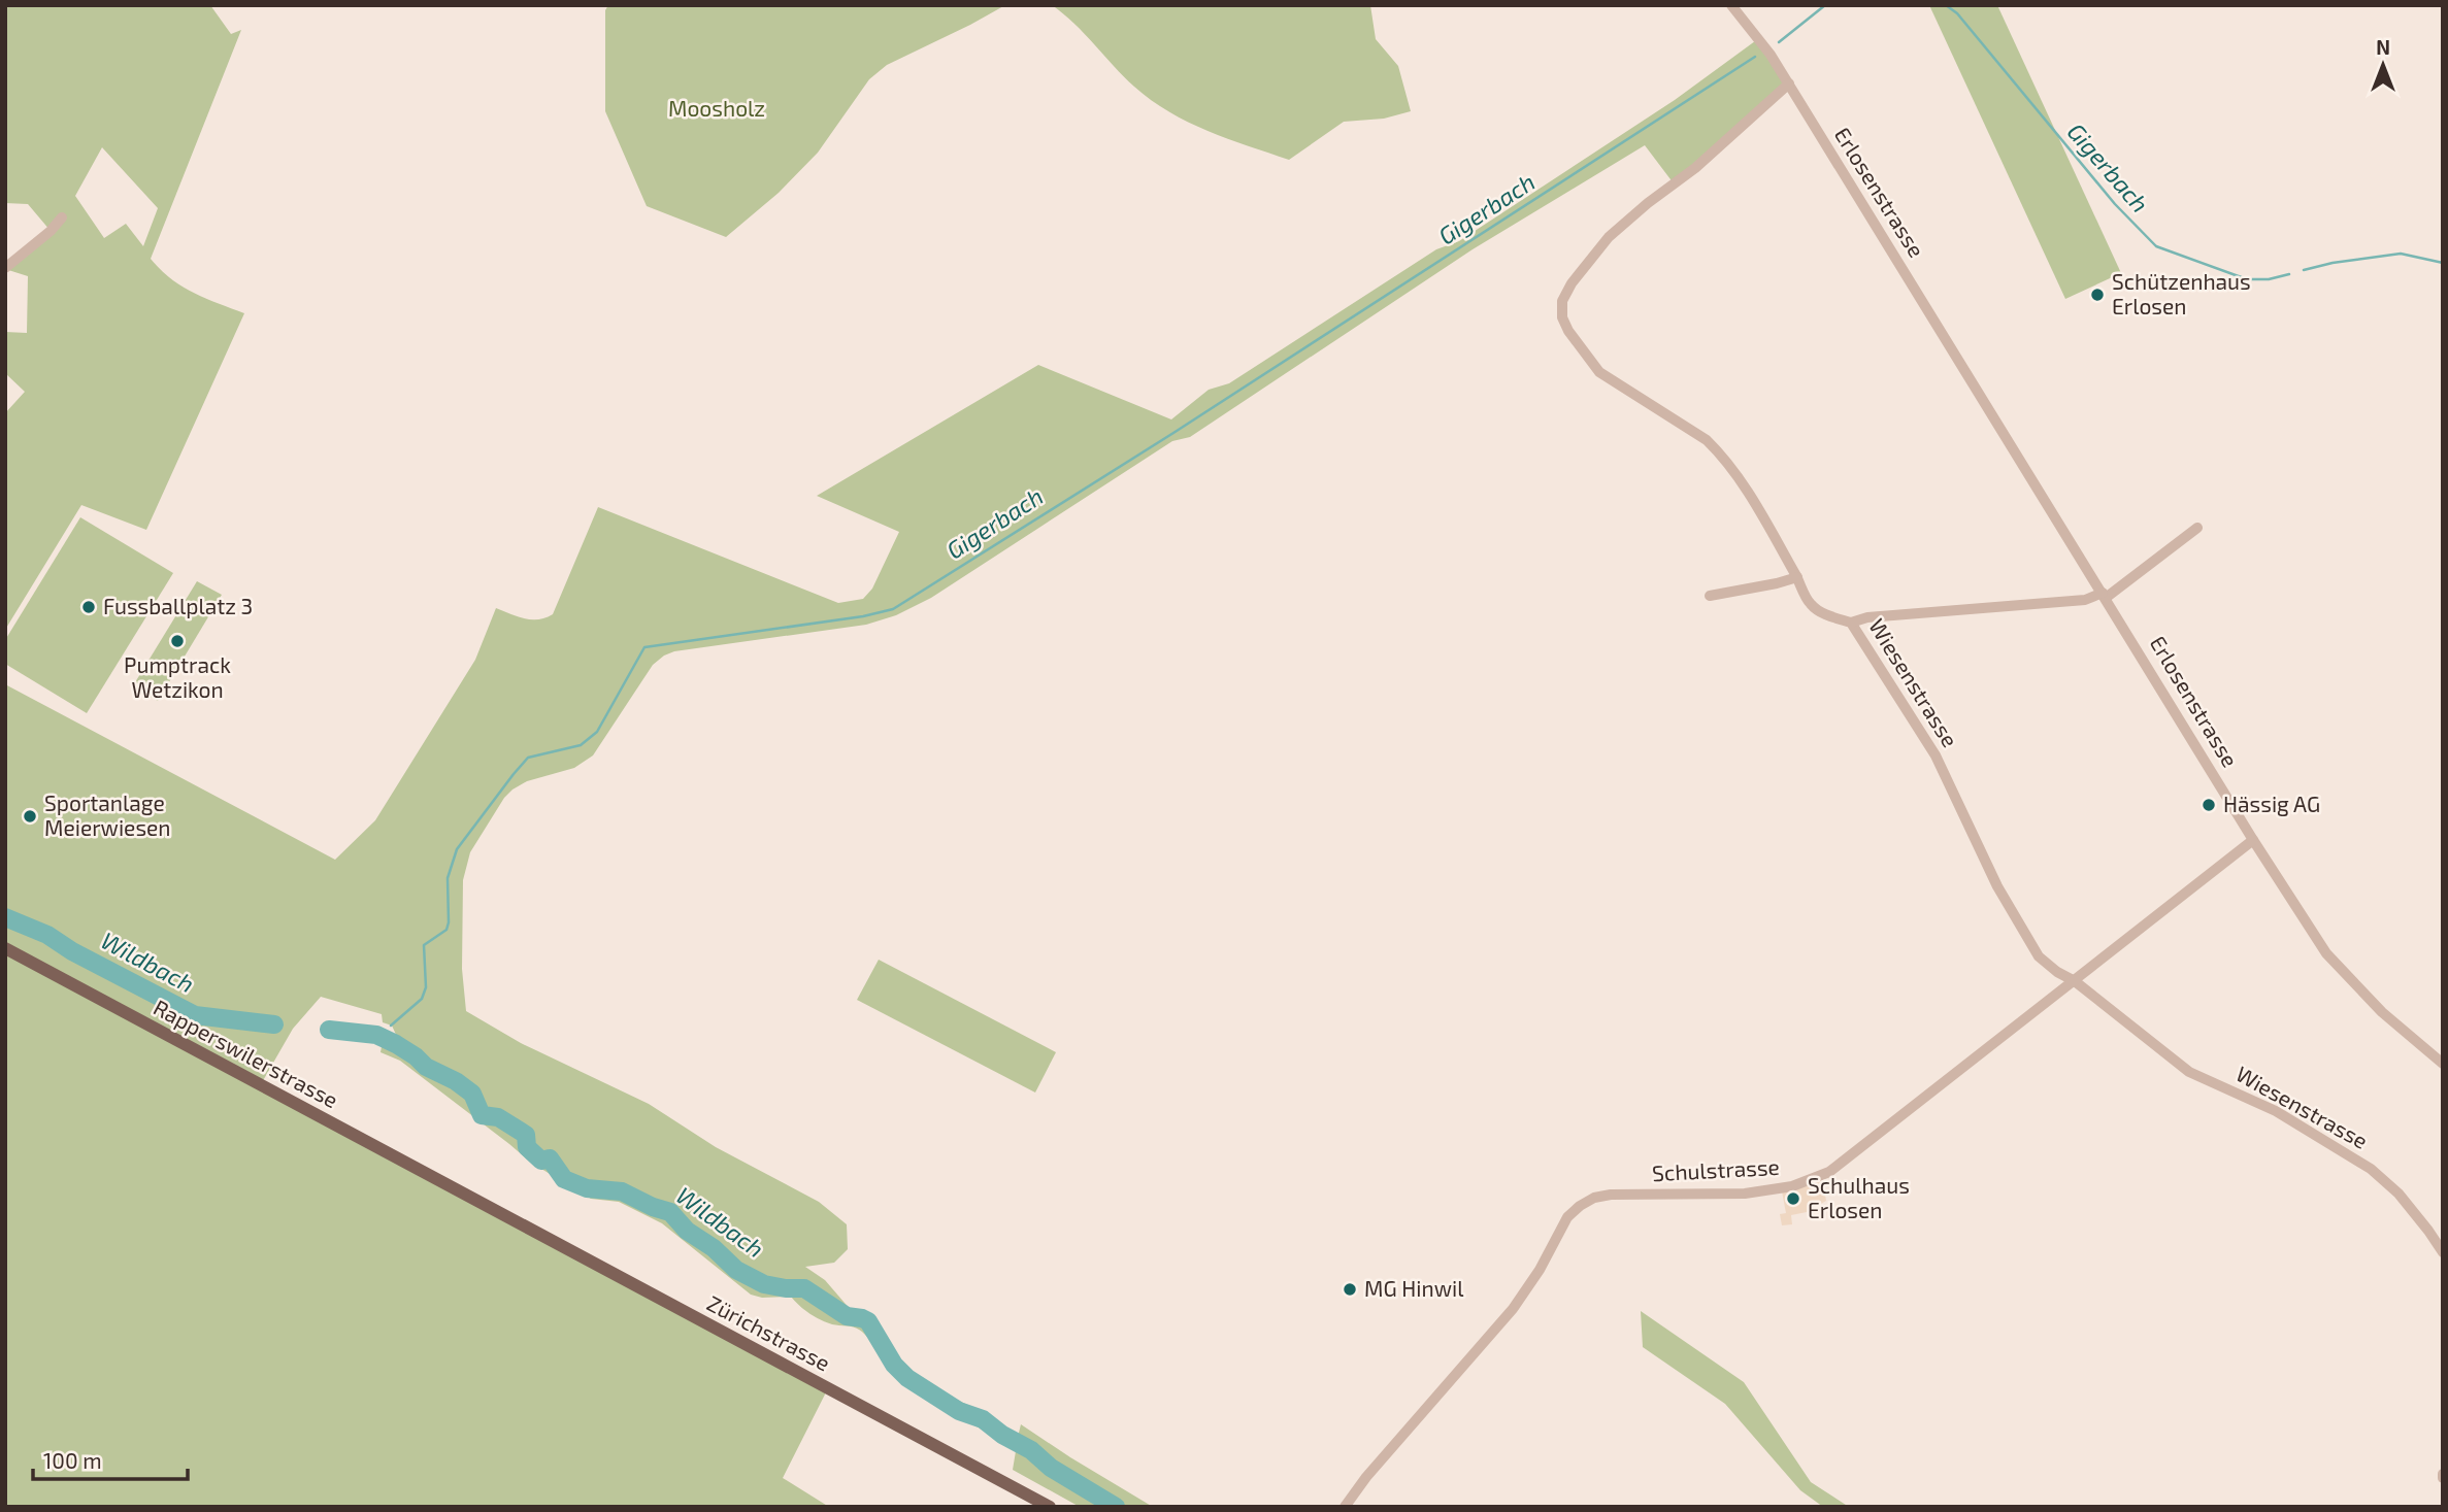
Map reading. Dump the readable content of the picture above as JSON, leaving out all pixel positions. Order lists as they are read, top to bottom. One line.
{"streets":{"main road":["Rapperswilerstrasse","Zürichstrasse"],"street":["Erlosenstrasse","Wiesenstrasse","Schulstrasse"]},"crossings":[["Erlosenstrasse","Wiesenstrasse"],["Erlosenstrasse","Schulstrasse"],["Wiesenstrasse","Schulstrasse"],["Rapperswilerstrasse","Zürichstrasse"]],"water":["Gigerbach","Wildbach"],"parks":["Moosholz"],"places":["Schützenhaus Erlosen","Fussballplatz 3","Pumptrack Wetzikon","Hässig AG","Sportanlage Meierwiesen","Schulhaus Erlosen","MG Hinwil"],"scale_bar":"100 m","north":"top"}
